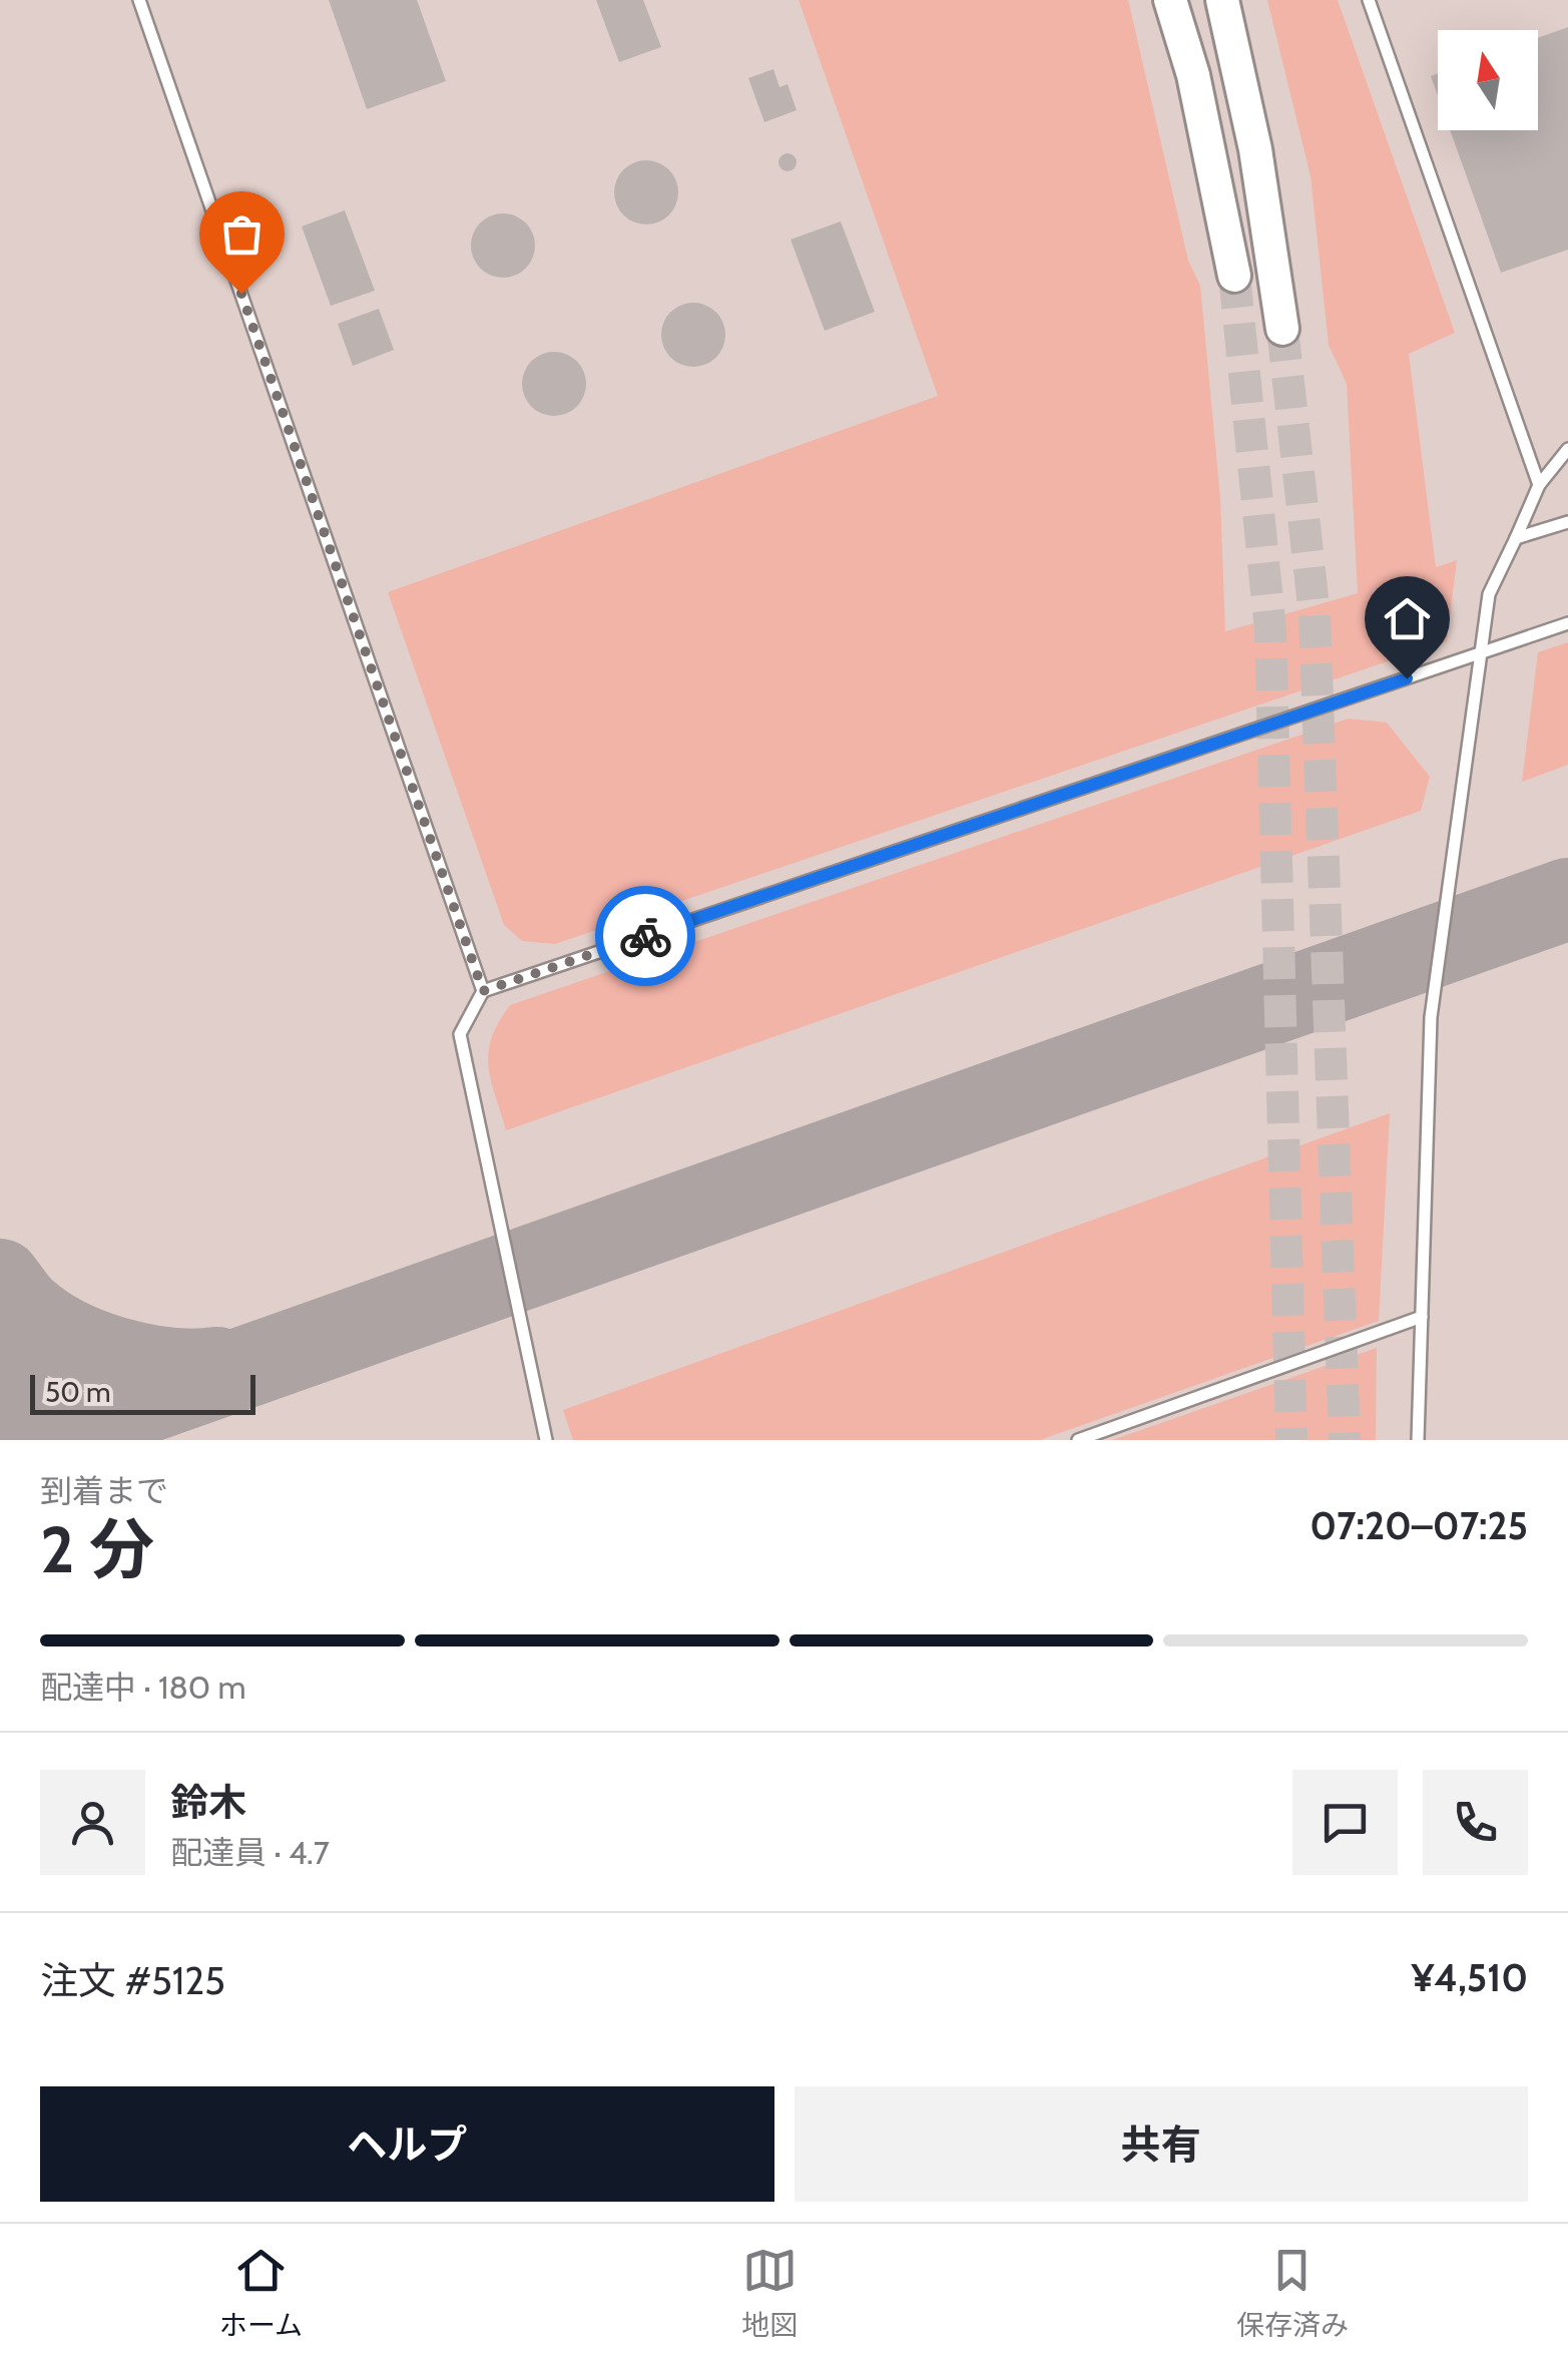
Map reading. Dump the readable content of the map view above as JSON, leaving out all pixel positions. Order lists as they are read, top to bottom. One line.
{"scale_bar":"50 m","north":"top","page":{"scale":"50 m","heading":["2 分","到着まで","07:20–07:25"],"panel":["鈴木","配達員 · 4.7","注文 #5125","¥4,510"],"bar":"配達中 · 180 m","buttons":["ヘルプ","共有"],"tabs":["ホーム","地図","保存済み"]}}
